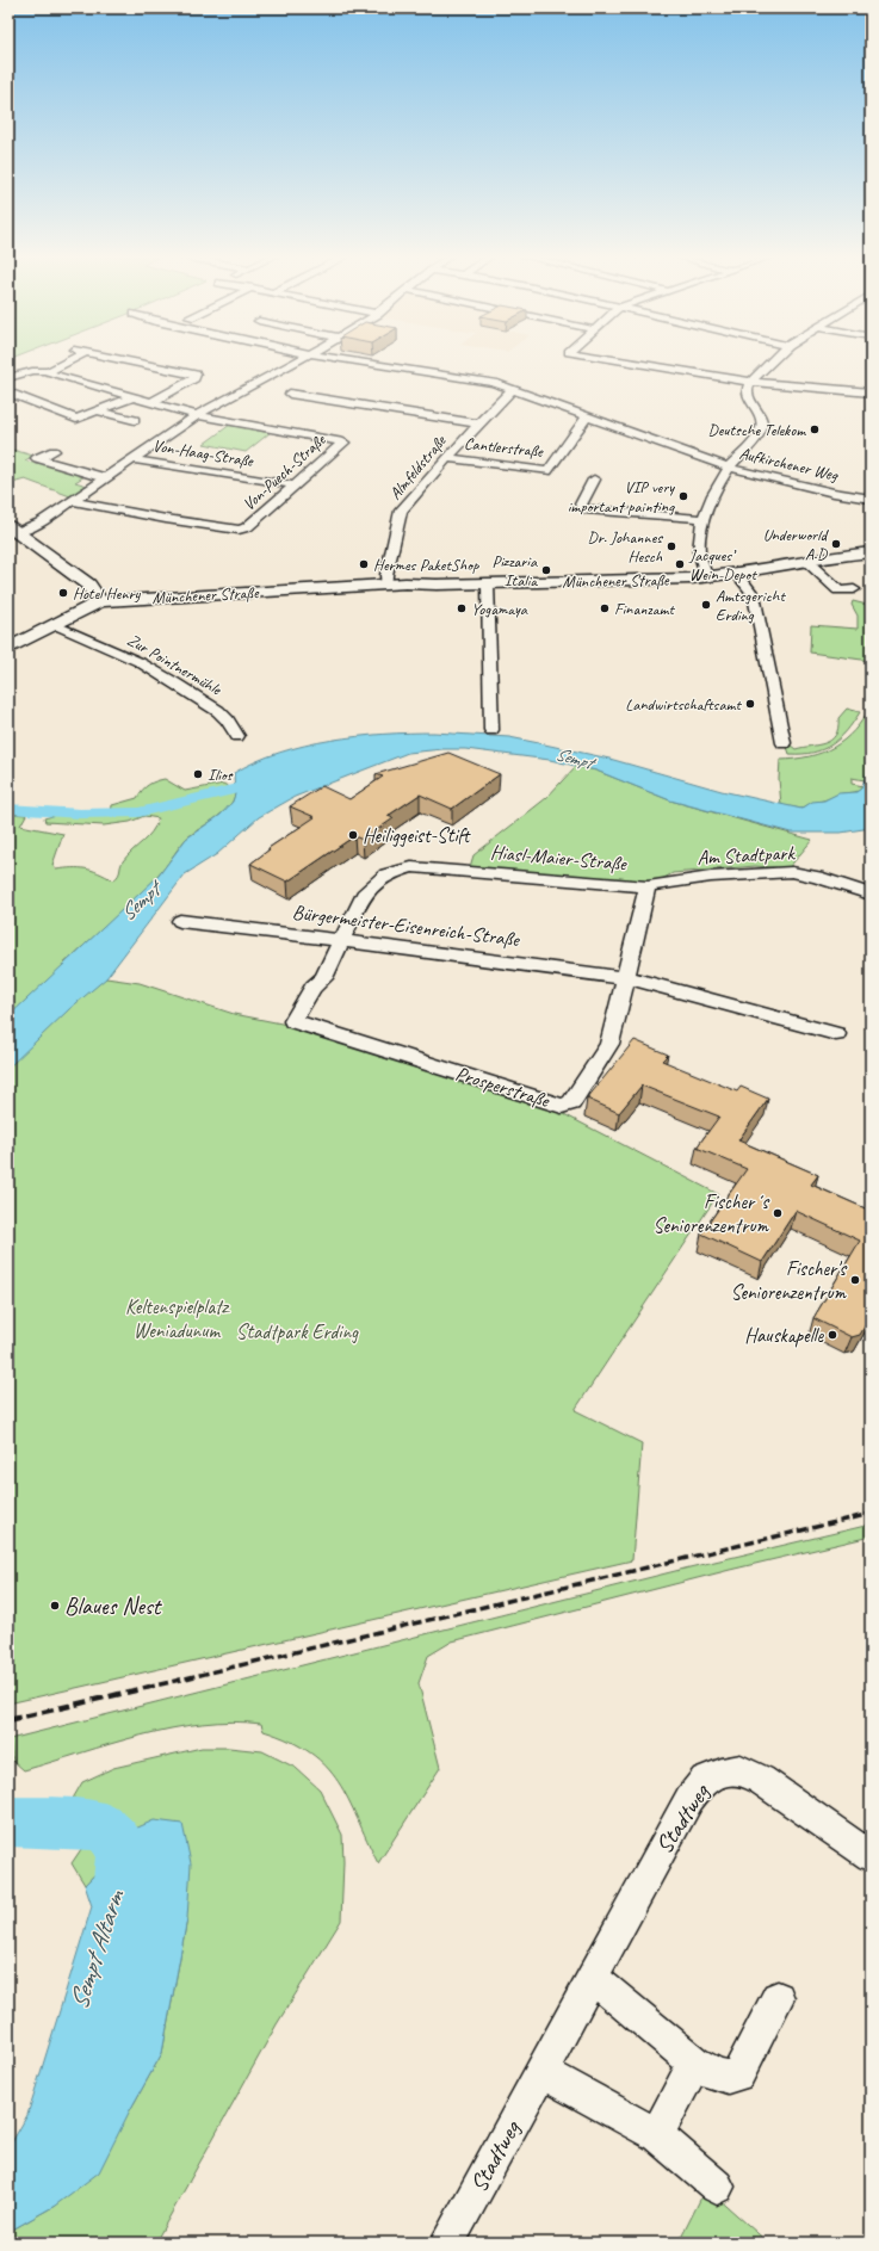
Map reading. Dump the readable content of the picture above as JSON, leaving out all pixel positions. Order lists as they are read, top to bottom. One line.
{"streets":{"street":["Cantlerstraße","Von-Haag-Straße","Aufkirchener Weg","Almfeldstraße","Von-Puech-Straße","Münchener Straße","Zur Pointnermühle","Am Stadtpark","Hiasl-Maier-Straße","Bürgermeister-Eisenreich-Straße","Prosperstraße","Stadtweg"]},"crossings":[["Cantlerstraße","Aufkirchener Weg"],["Cantlerstraße","Almfeldstraße"],["Von-Haag-Straße","Von-Puech-Straße"],["Aufkirchener Weg","Almfeldstraße"],["Almfeldstraße","Münchener Straße"],["Münchener Straße","Zur Pointnermühle"],["Am Stadtpark","Hiasl-Maier-Straße"],["Am Stadtpark","Prosperstraße"],["Hiasl-Maier-Straße","Bürgermeister-Eisenreich-Straße"],["Hiasl-Maier-Straße","Prosperstraße"],["Bürgermeister-Eisenreich-Straße","Prosperstraße"]],"water":["Sempt","Sempt Altarm"],"parks":["Keltenspielplatz Weniadunum","Stadtpark Erding"],"places":["Deutsche Telekom","VIP very important painting","Underworld A.D","Dr. Johannes Hesch","Hermes PaketShop","Jacques’ Wein-Depot","Pizzaria Italia","Hotel Henry","Amtsgericht Erding","Yogamaya","Finanzamt","Landwirtschaftsamt","Ilios","Heiliggeist-Stift","Fischer´s Seniorenzentrum","Fischer's Seniorenzentrum","Hauskapelle","Blaues Nest"]}
